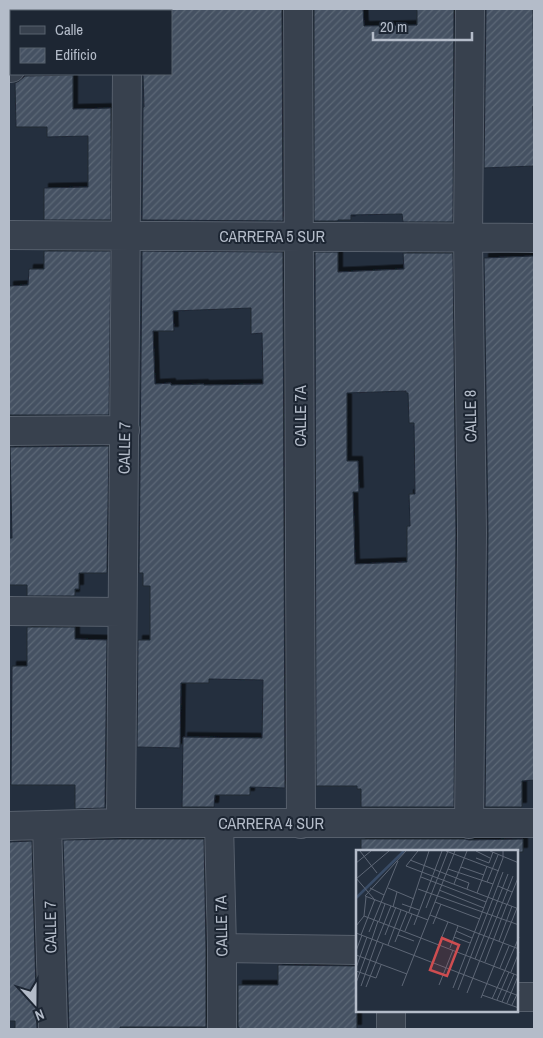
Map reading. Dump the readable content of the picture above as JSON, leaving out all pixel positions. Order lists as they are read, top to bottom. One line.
{"streets":{"street":["CARRERA 5 SUR","CALLE 7A","CALLE 8","CALLE 7","CARRERA 4 SUR"]},"crossings":[["CARRERA 5 SUR","CALLE 7A"],["CARRERA 5 SUR","CALLE 8"],["CARRERA 5 SUR","CALLE 7"],["CALLE 7A","CARRERA 4 SUR"],["CALLE 8","CARRERA 4 SUR"],["CALLE 7","CARRERA 4 SUR"]],"legend":["Calle","Edificio"],"scale_bar":"20 m","north":"bottom"}
